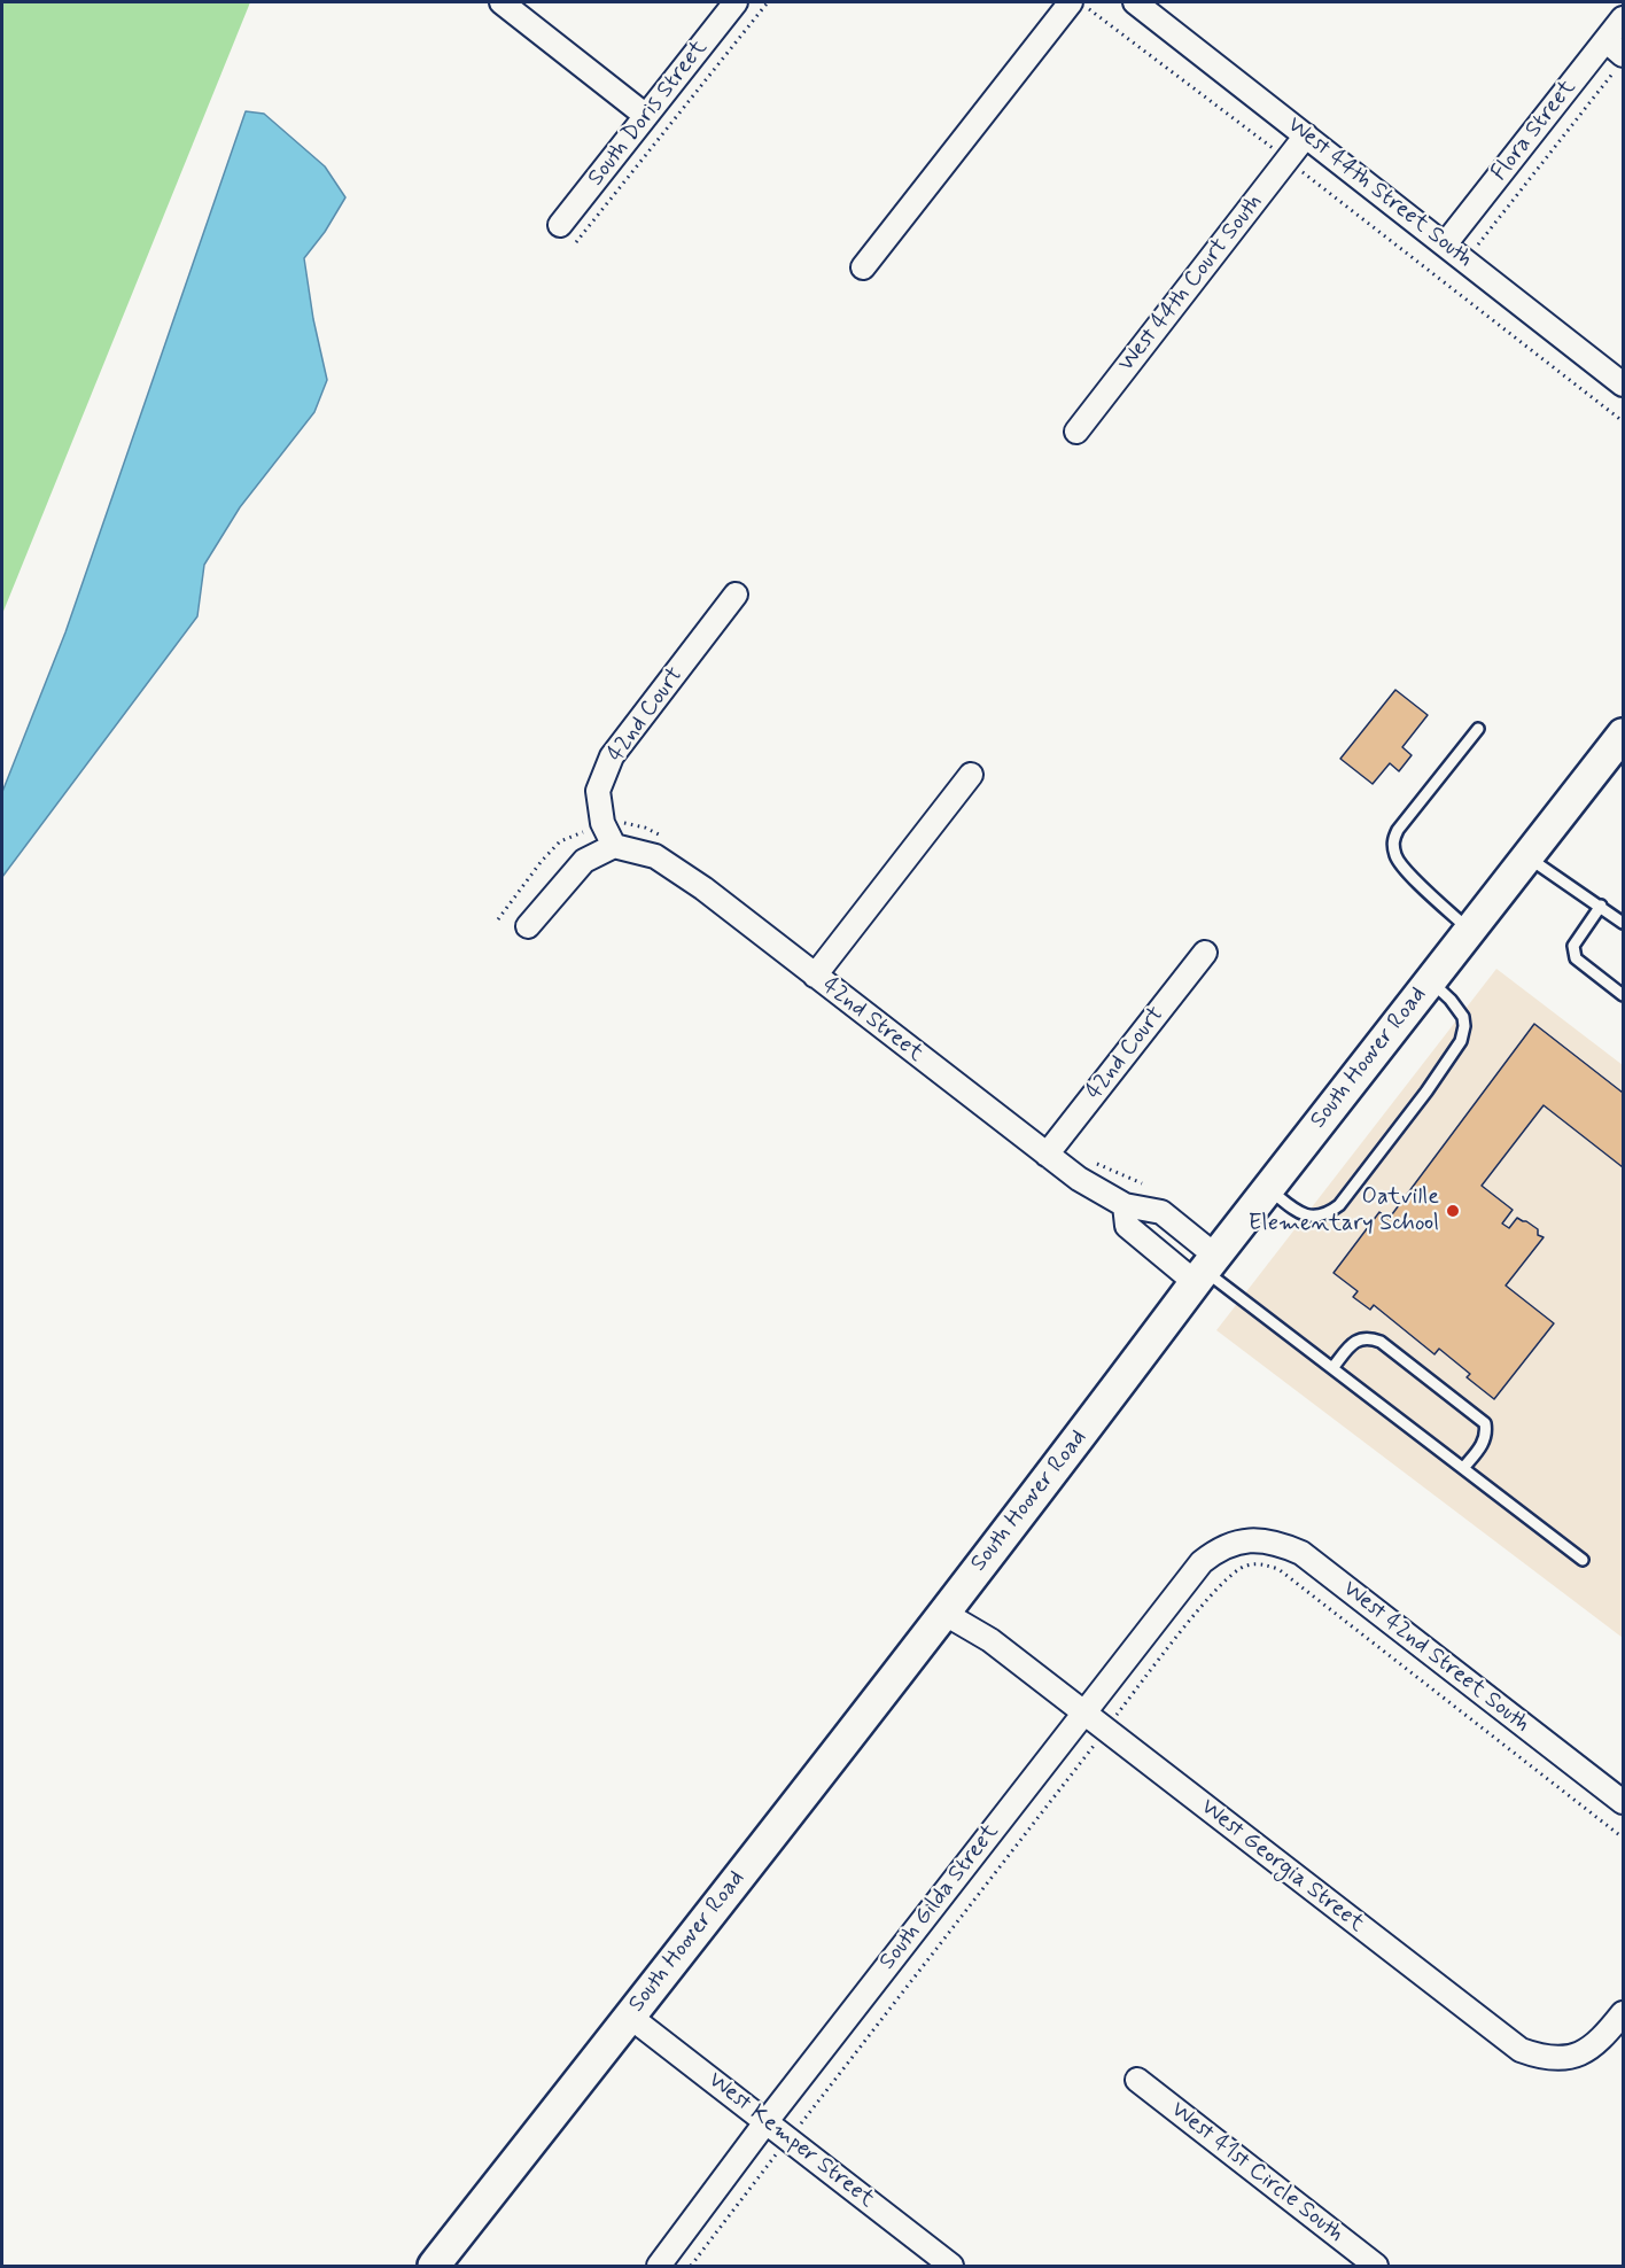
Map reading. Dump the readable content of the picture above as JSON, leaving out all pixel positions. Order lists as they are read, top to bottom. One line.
{"streets":{"street":["South Doris Street","Flora Street","West 44th Street South","West 44th Court South","42nd Court","42nd Street","South Hoover Road","West 42nd Street South","West Georgia Street","South Gilda Street","West Kemper Street","West 41st Circle South"]},"crossings":[["Flora Street","West 44th Street South"],["West 44th Street South","West 44th Court South"],["42nd Court","42nd Street"],["42nd Street","South Hoover Road"],["South Hoover Road","West Georgia Street"],["South Hoover Road","West Kemper Street"],["West 42nd Street South","South Gilda Street"],["West Georgia Street","South Gilda Street"],["South Gilda Street","West Kemper Street"]],"places":["Oatville Elementary School"]}
